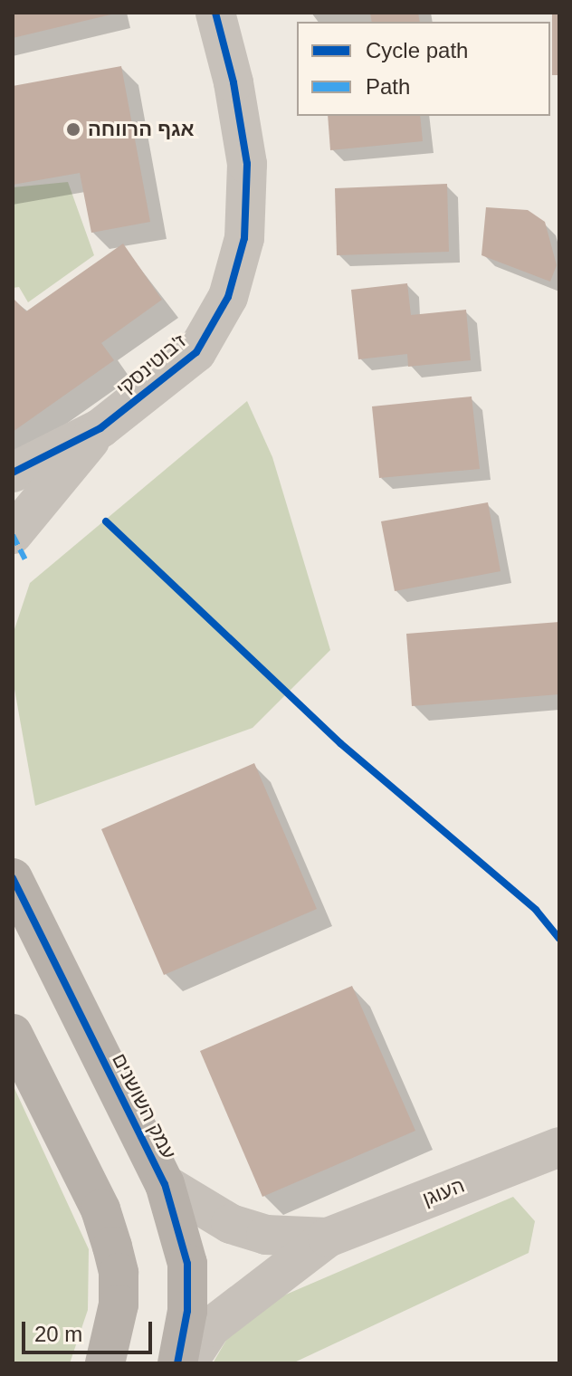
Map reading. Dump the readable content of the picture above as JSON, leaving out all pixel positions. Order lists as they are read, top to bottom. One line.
{"streets":{"street":["ז'בוטינסקי","עמק השושנים","העוגן"]},"crossings":[["עמק השושנים","העוגן"]],"places":["אגף הרווחה"],"legend":["Cycle path","Path"],"scale_bar":"20 m"}
